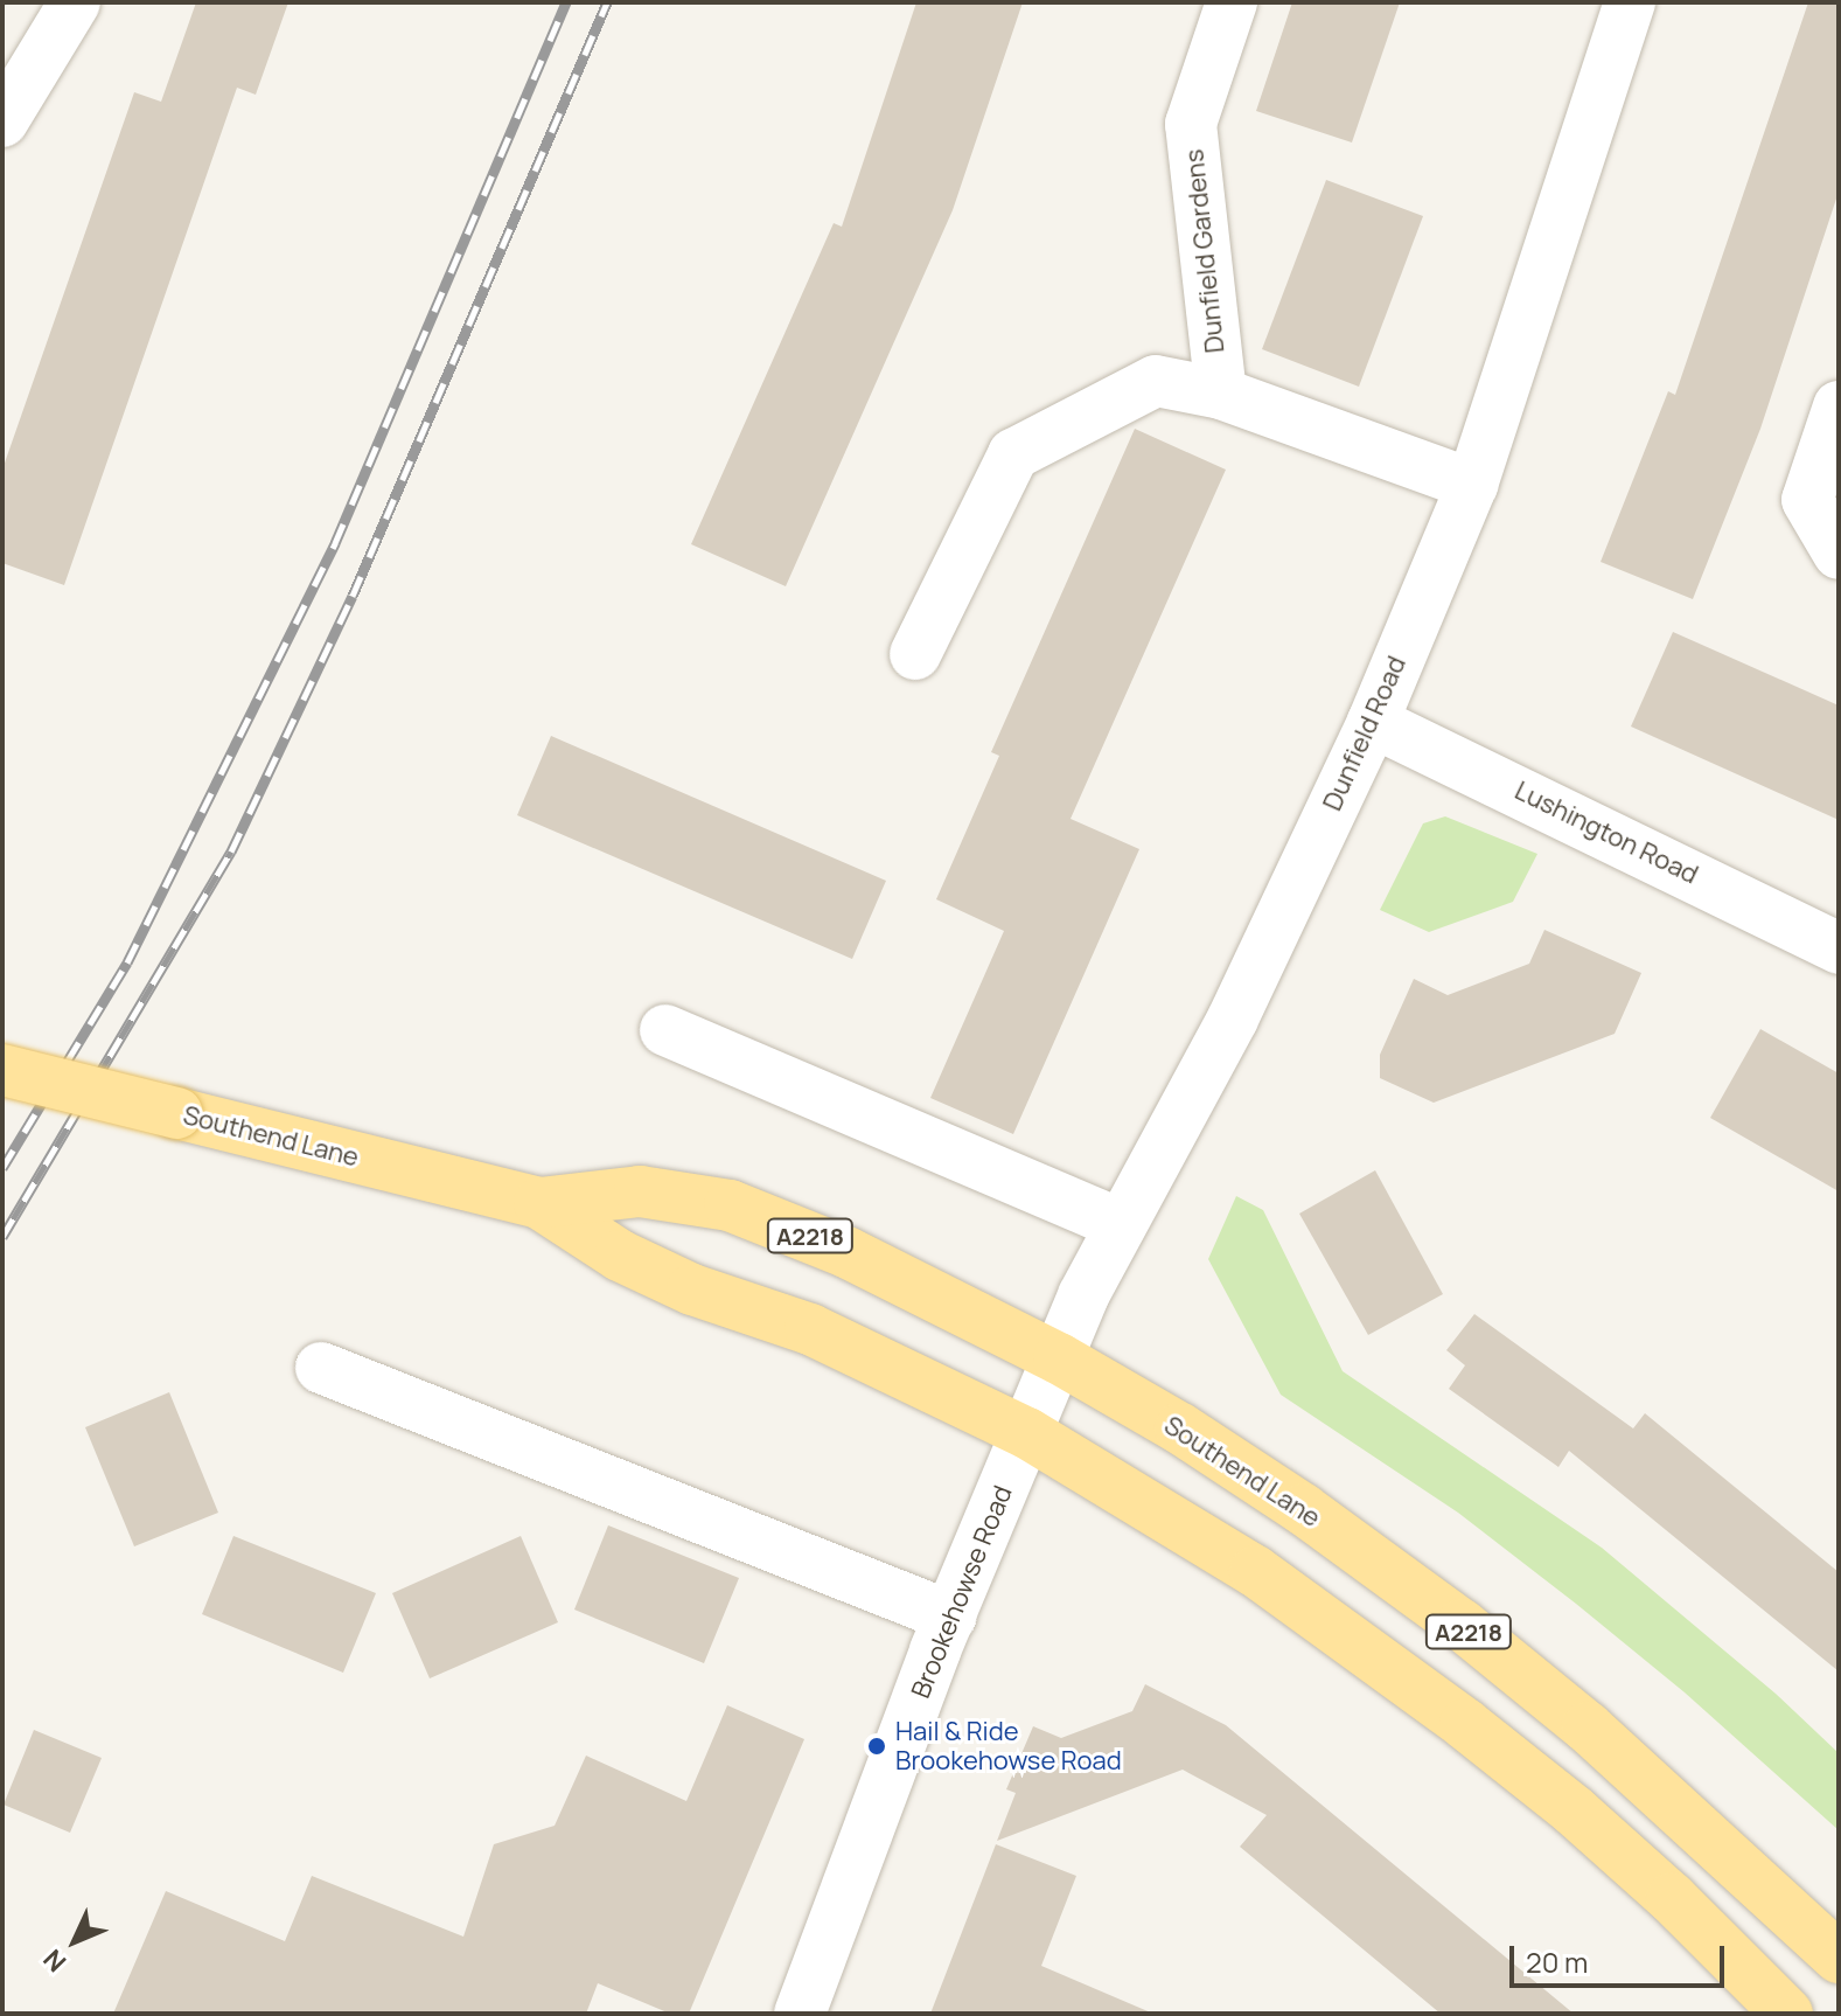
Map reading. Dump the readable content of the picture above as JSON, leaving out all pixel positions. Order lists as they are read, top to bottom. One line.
{"streets":{"main road":["Southend Lane","A2218"],"street":["Dunfield Gardens","Dunfield Road","Lushington Road","Brookehowse Road"]},"crossings":[["Dunfield Gardens","Dunfield Road"],["Dunfield Road","Lushington Road"],["Dunfield Road","Southend Lane"],["Dunfield Road","Brookehowse Road"],["Southend Lane","Brookehowse Road"]],"places":["Hail & Ride Brookehowse Road"],"scale_bar":"20 m","north":"bottom left"}
